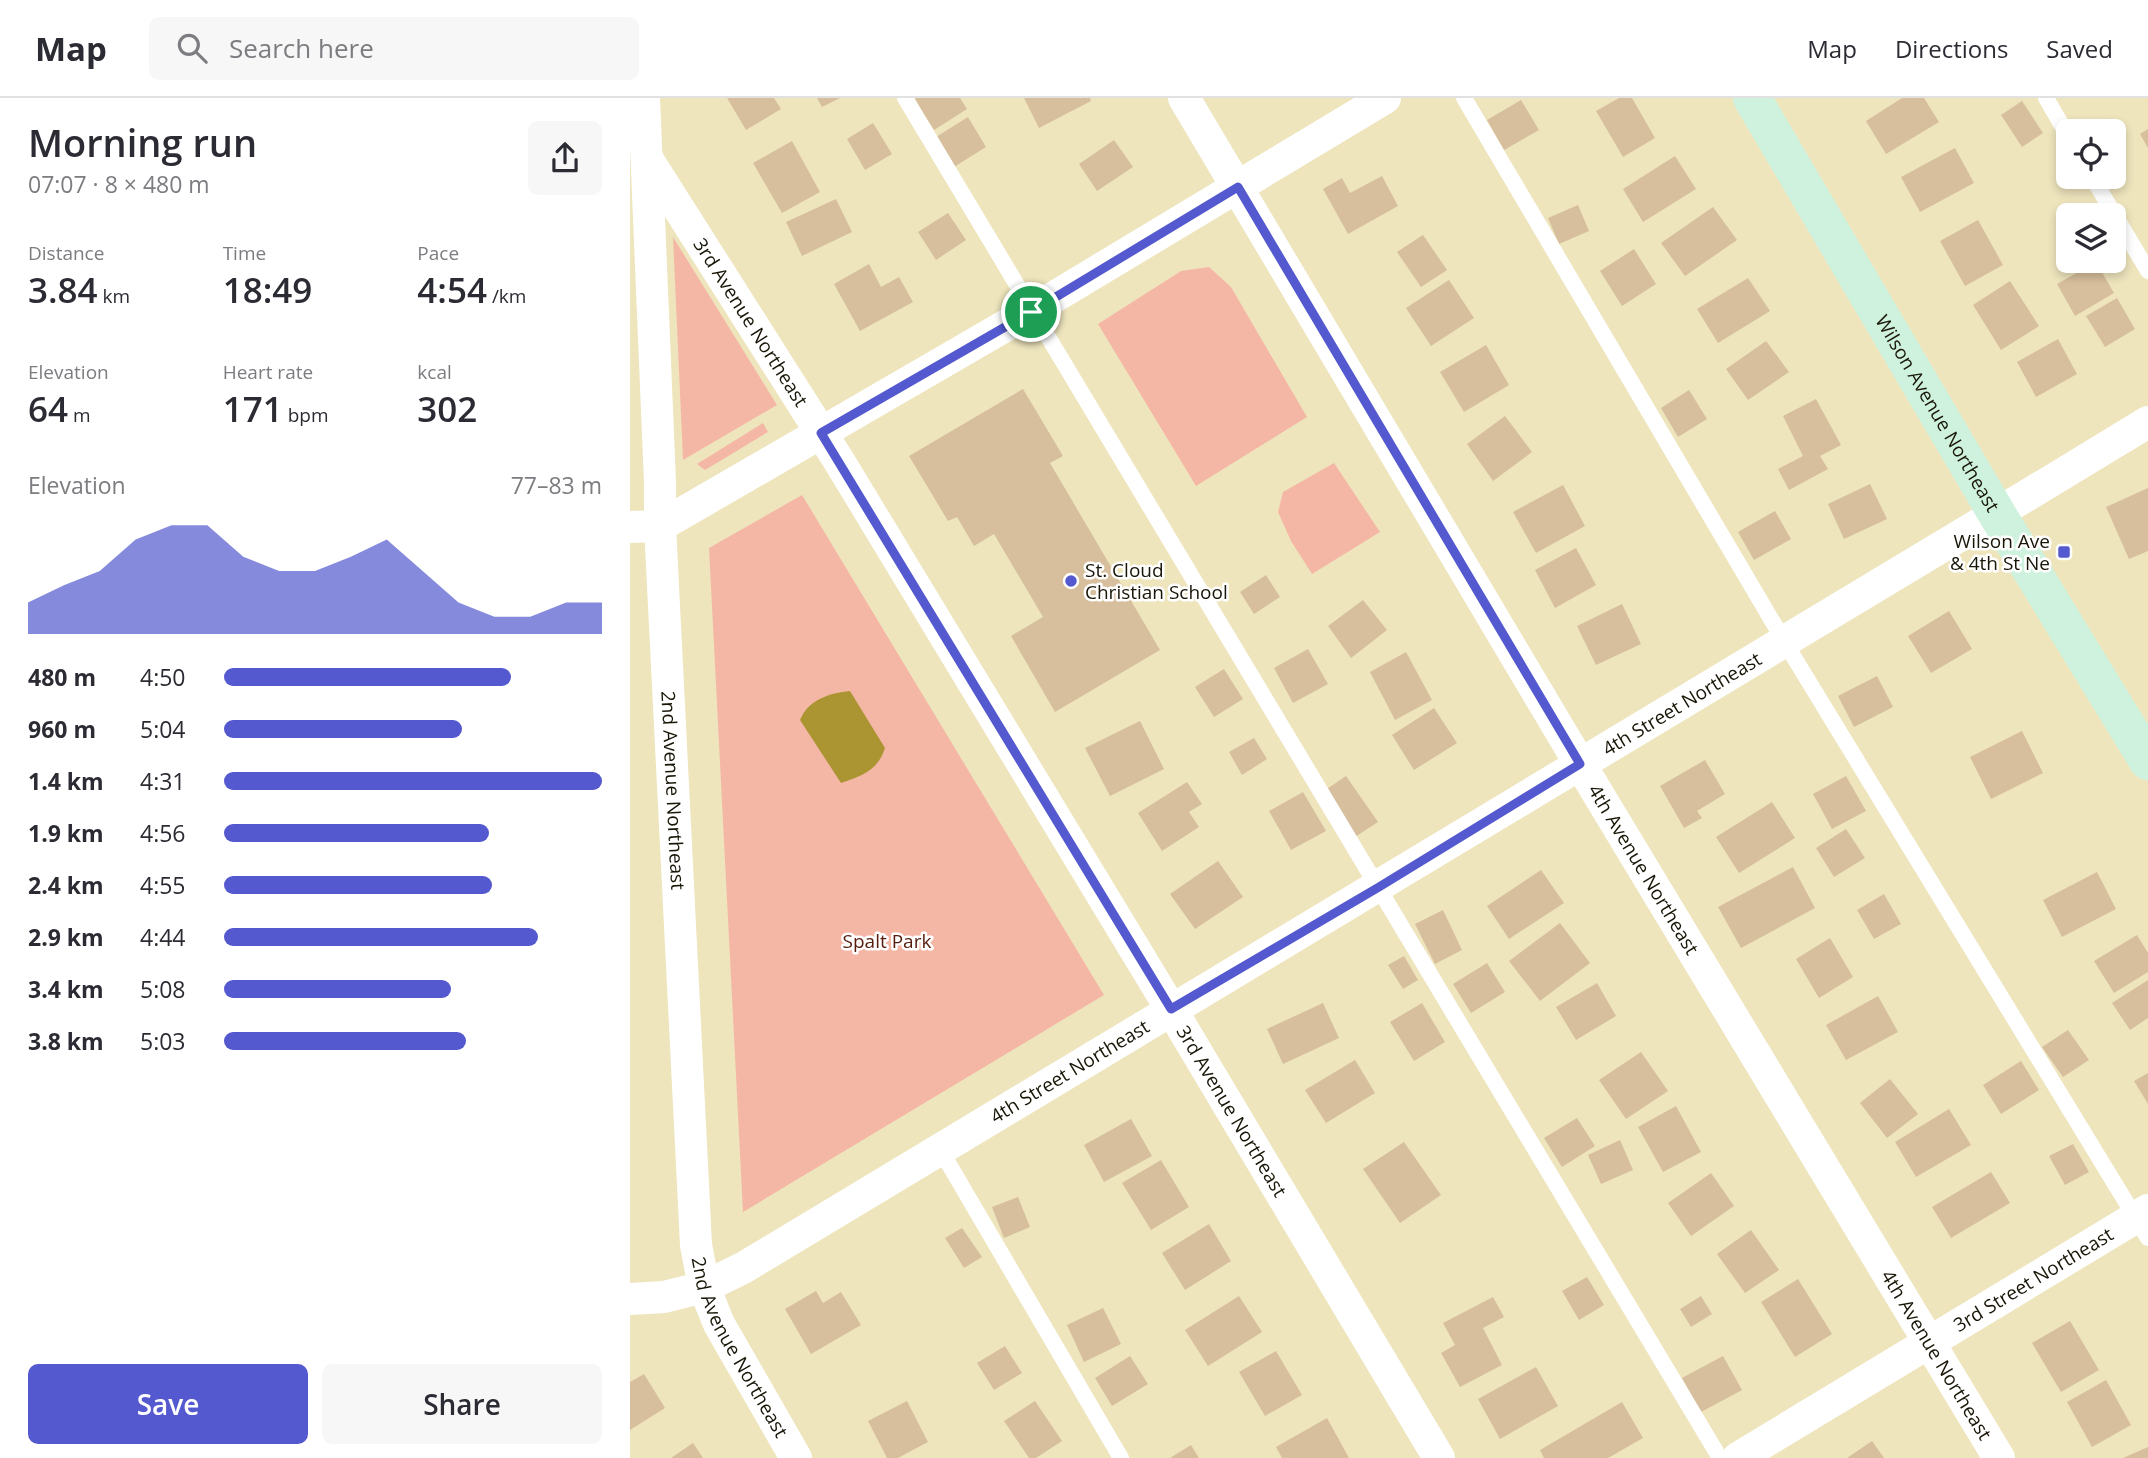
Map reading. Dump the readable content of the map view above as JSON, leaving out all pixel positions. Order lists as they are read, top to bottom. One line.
{"streets":{"street":["3rd Avenue Northeast","Wilson Avenue Northeast","4th Street Northeast","2nd Avenue Northeast","4th Avenue Northeast","3rd Street Northeast"]},"crossings":[["3rd Avenue Northeast","4th Street Northeast"],["3rd Avenue Northeast","2nd Avenue Northeast"],["Wilson Avenue Northeast","4th Street Northeast"],["4th Street Northeast","2nd Avenue Northeast"],["4th Street Northeast","4th Avenue Northeast"],["4th Avenue Northeast","3rd Street Northeast"]],"parks":["Spalt Park"],"places":{"transit":["Wilson Ave & 4th St Ne"],"other":["St. Cloud Christian School"]},"page":{"header":"Map","search":"Search here","nav":["Map","Directions","Saved"],"heading":["Morning run","07:07 · 8 × 480 m"],"stats":[["Distance","3.84 km"],["Time","18:49"],["Pace","4:54 /km"],["Elevation","64 m"],["Heart rate","171 bpm"],["kcal","302"]],"chart":["Elevation","77–83 m"],"list":[{"name":"480 m","note":"4:50"},{"name":"960 m","note":"5:04"},{"name":"1.4 km","note":"4:31"},{"name":"1.9 km","note":"4:56"},{"name":"2.4 km","note":"4:55"},{"name":"2.9 km","note":"4:44"},{"name":"3.4 km","note":"5:08"},{"name":"3.8 km","note":"5:03"}],"buttons":["Save","Share"]}}
